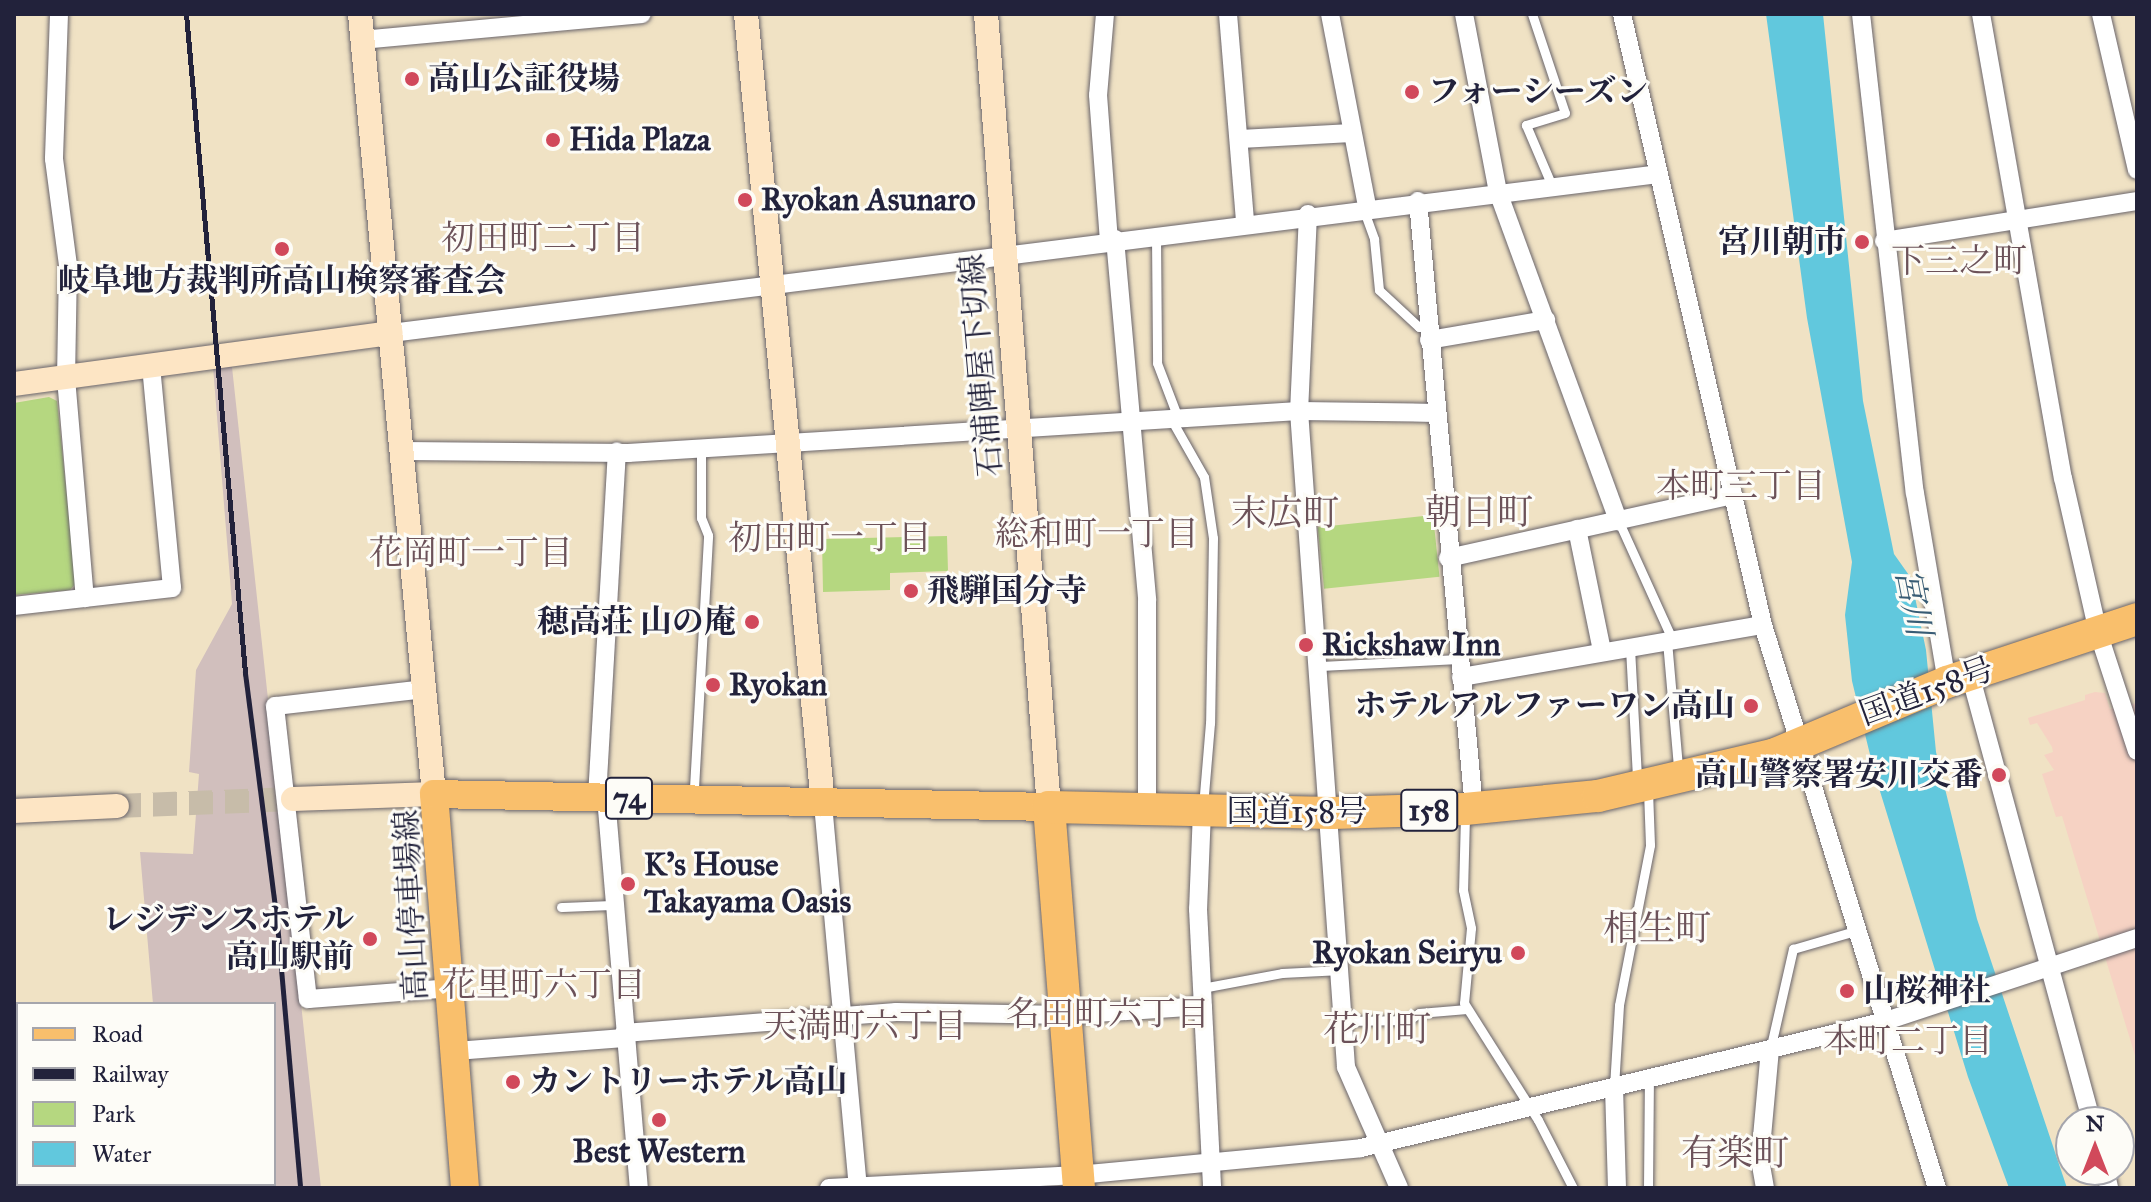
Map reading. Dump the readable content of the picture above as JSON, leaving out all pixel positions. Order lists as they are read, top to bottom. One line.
{"streets":{"highway":["国道158号","158"],"main road":["74","高山停車場線"],"street":["石浦陣屋下切線"]},"crossings":[["石浦陣屋下切線","国道158号"],["石浦陣屋下切線","高山停車場線"],["国道158号","高山停車場線"]],"districts":["初田町二丁目","下三之町","本町三丁目","朝日町","末広町","総和町一丁目","初田町一丁目","花岡町一丁目","相生町","花里町六丁目","名田町六丁目","天満町六丁目","花川町","本町二丁目","有楽町"],"water":["宮川"],"places":["高山公証役場","フォーシーズン","Hida Plaza","Ryokan Asunaro","宮川朝市","岐阜地方裁判所高山検察審査会","飛騨国分寺","穂高荘 山の庵","Rickshaw Inn","Ryokan","ホテルアルファーワン高山","高山警察署安川交番","K's House Takayama Oasis","レジデンスホテル 高山駅前","Ryokan Seiryu","山桜神社","カントリーホテル高山","Best Western"],"legend":["Road","Railway","Park","Water"],"north":"top"}
